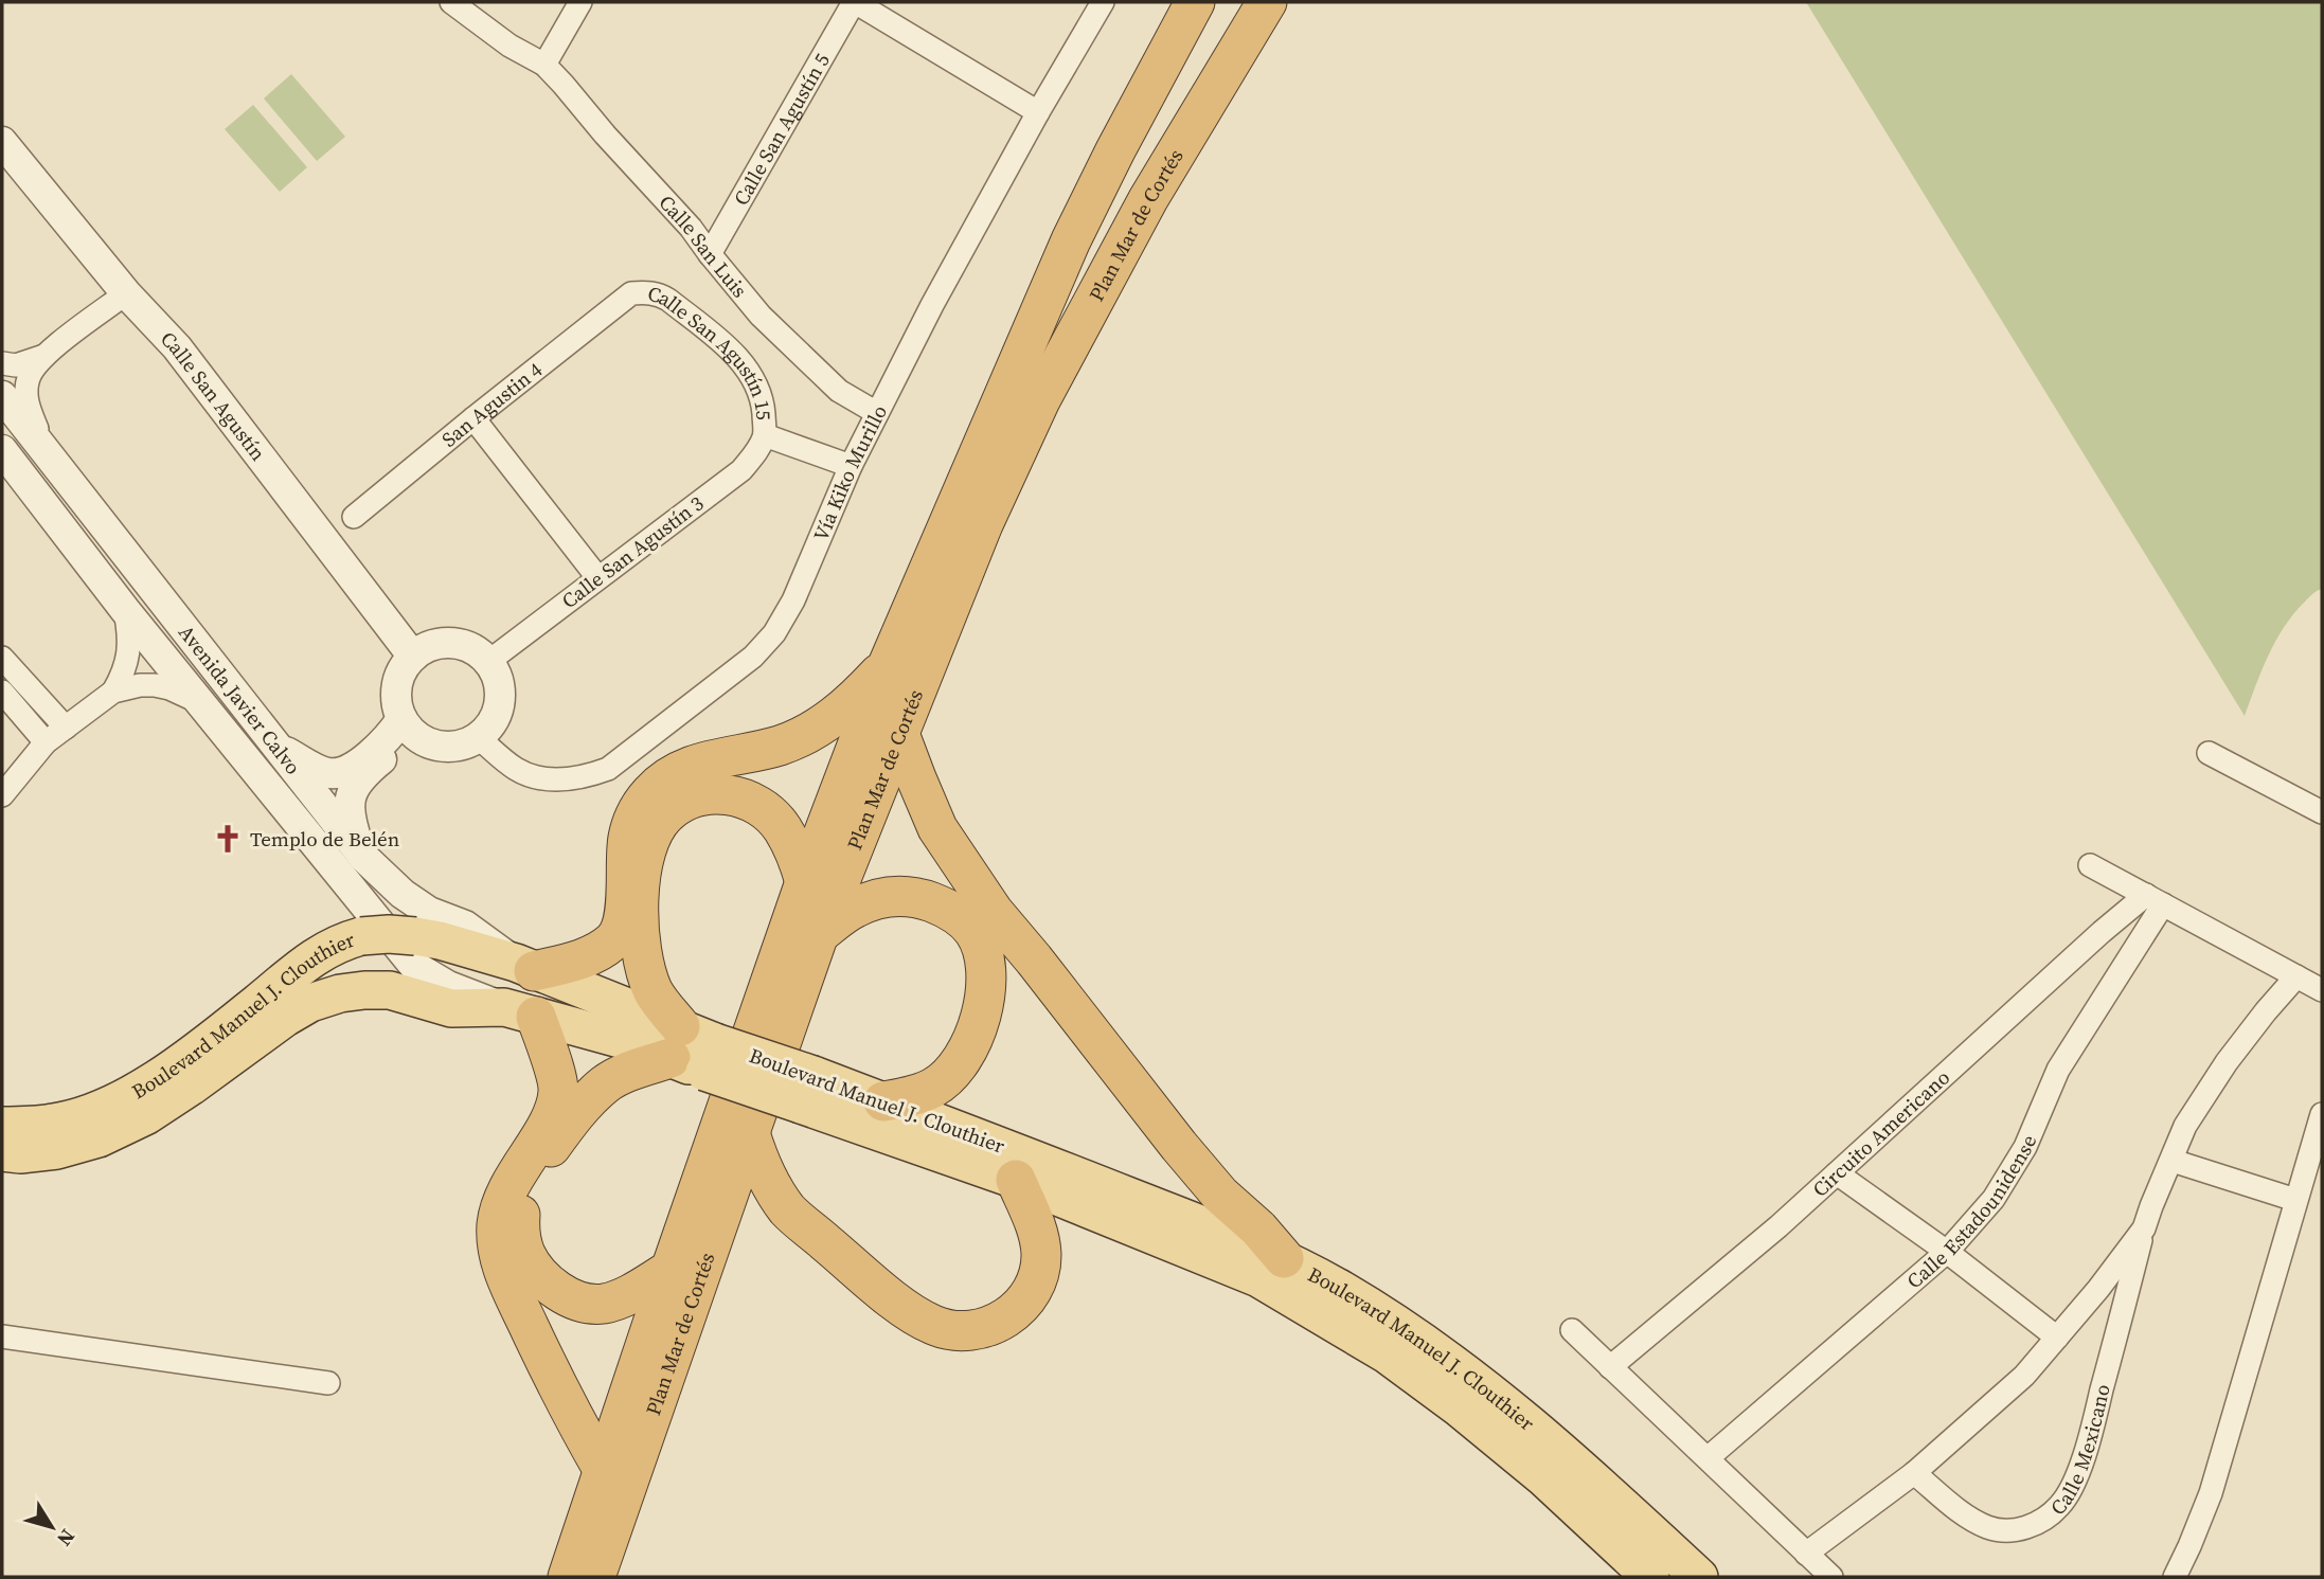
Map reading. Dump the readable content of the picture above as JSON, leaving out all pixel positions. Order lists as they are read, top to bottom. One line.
{"streets":{"highway":["Plan Mar de Cortés"],"main road":["Boulevard Manuel J. Clouthier"],"street":["Calle San Agustín 5","Calle San Luis","Calle San Agustín 15","Calle San Agustín","San Agustin 4","Vía Kiko Murillo","Calle San Agustín 3","Avenida Javier Calvo","Circuito Americano","Calle Estadounidense","Calle Mexicano"]},"crossings":[["Calle San Agustín 5","Calle San Luis"],["Calle San Luis","Vía Kiko Murillo"],["Calle San Agustín 15","San Agustin 4"],["Calle San Agustín 15","Calle San Agustín 3"],["Calle San Agustín","Vía Kiko Murillo"],["Calle San Agustín","Calle San Agustín 3"],["Vía Kiko Murillo","Calle San Agustín 3"],["Avenida Javier Calvo","Boulevard Manuel J. Clouthier"],["Circuito Americano","Calle Estadounidense"]],"places":{"church":["Templo de Belén"]},"north":"bottom right"}
